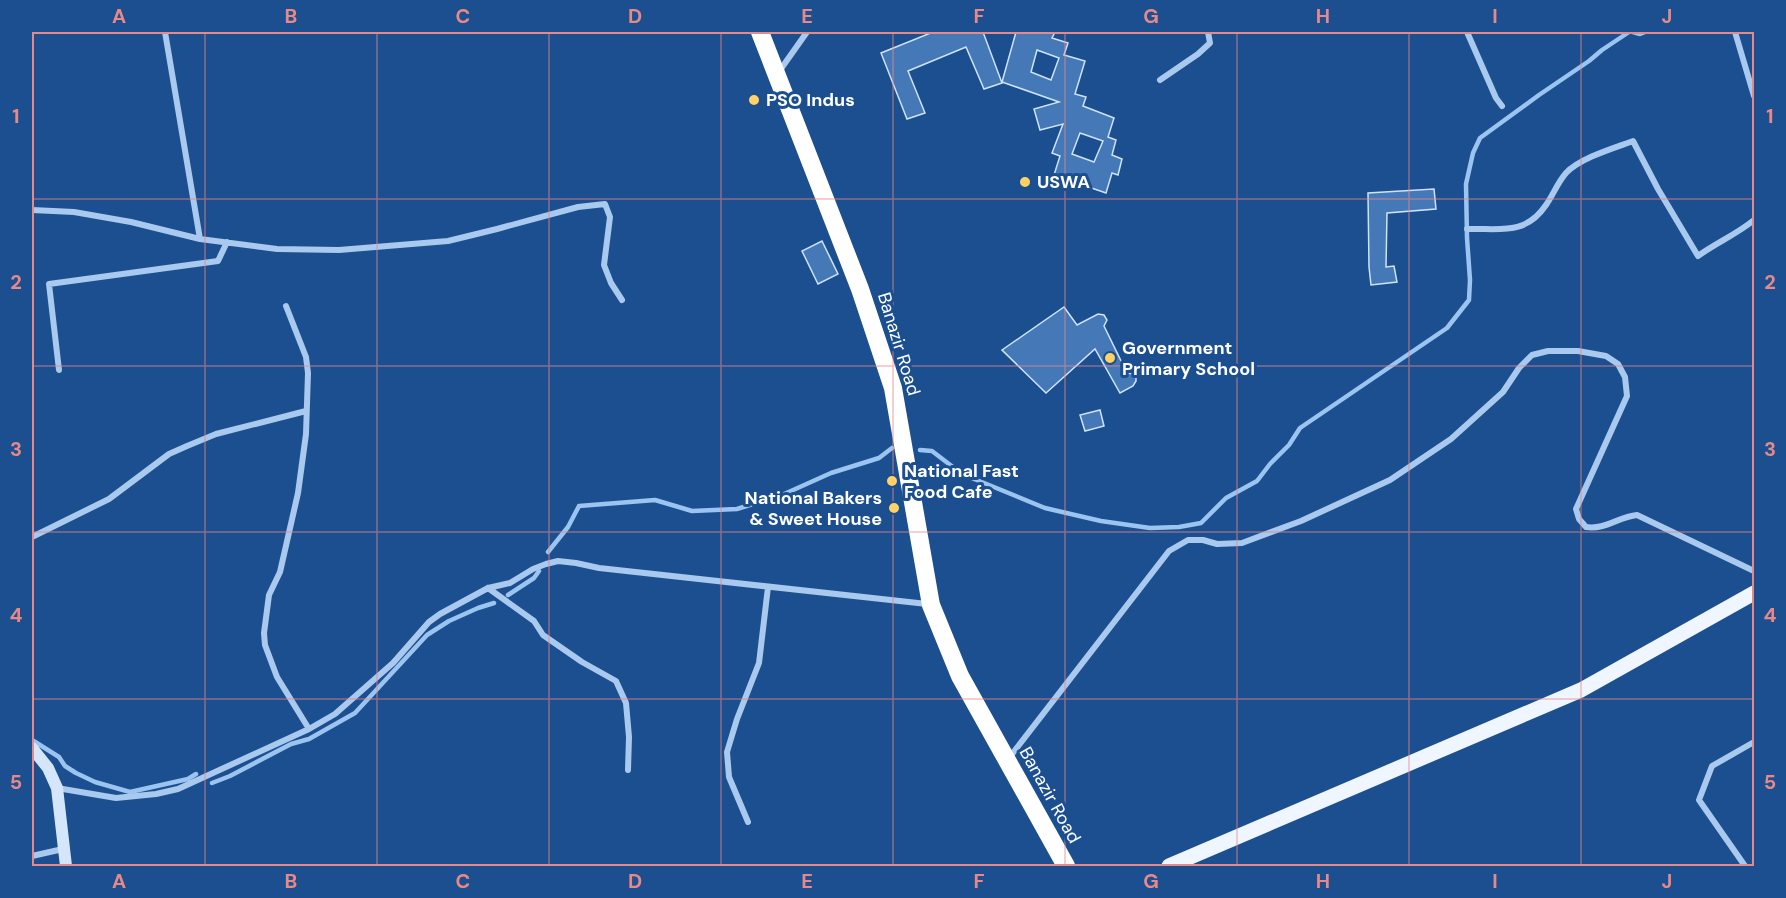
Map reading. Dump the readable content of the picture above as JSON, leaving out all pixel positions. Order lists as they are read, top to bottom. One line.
{"streets":{"highway":["Banazir Road"]},"places":["PSO Indus","USWA","Government Primary School","National Fast Food Cafe","National Bakers & Sweet House"],"grid":{"columns":["A","B","C","D","E","F","G","H","I","J"],"rows":["1","2","3","4","5"]}}
